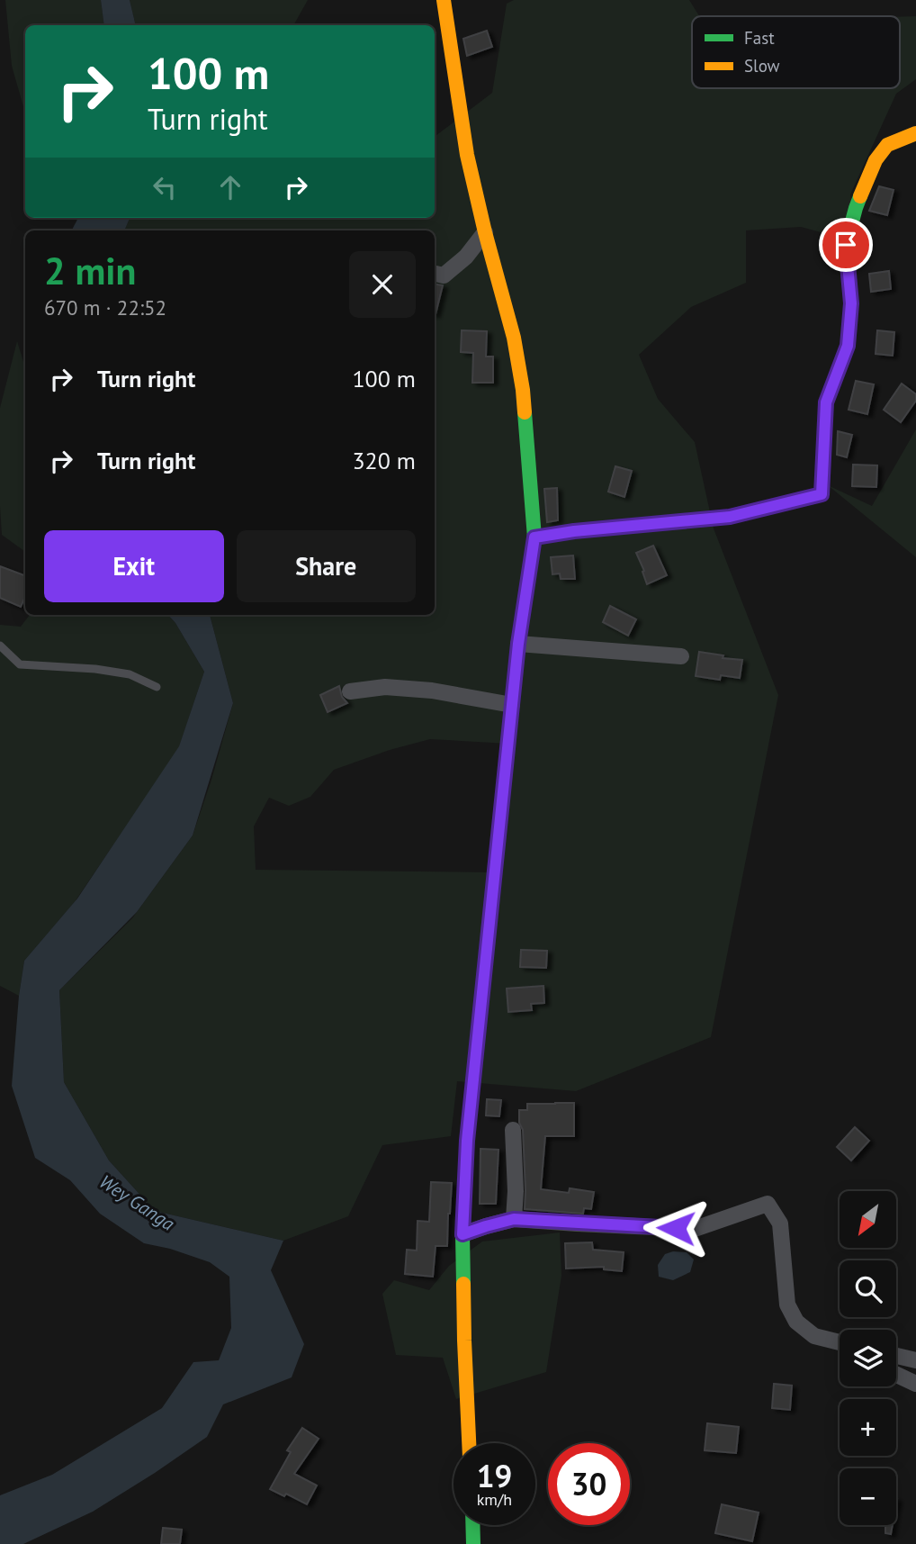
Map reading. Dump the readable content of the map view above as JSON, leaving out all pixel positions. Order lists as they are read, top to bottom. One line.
{"water":["Wey Ganga"],"legend":["Fast","Slow"],"north":"bottom left","page":{"turn":["100 m","Turn right"],"heading":["2 min","670 m · 22:52"],"list":[{"name":"Turn right","value":"100 m"},{"name":"Turn right","value":"320 m"}],"buttons":["Exit","Share"],"map_buttons":["+","−"],"speed":"19 km/h","limit":"30"}}
